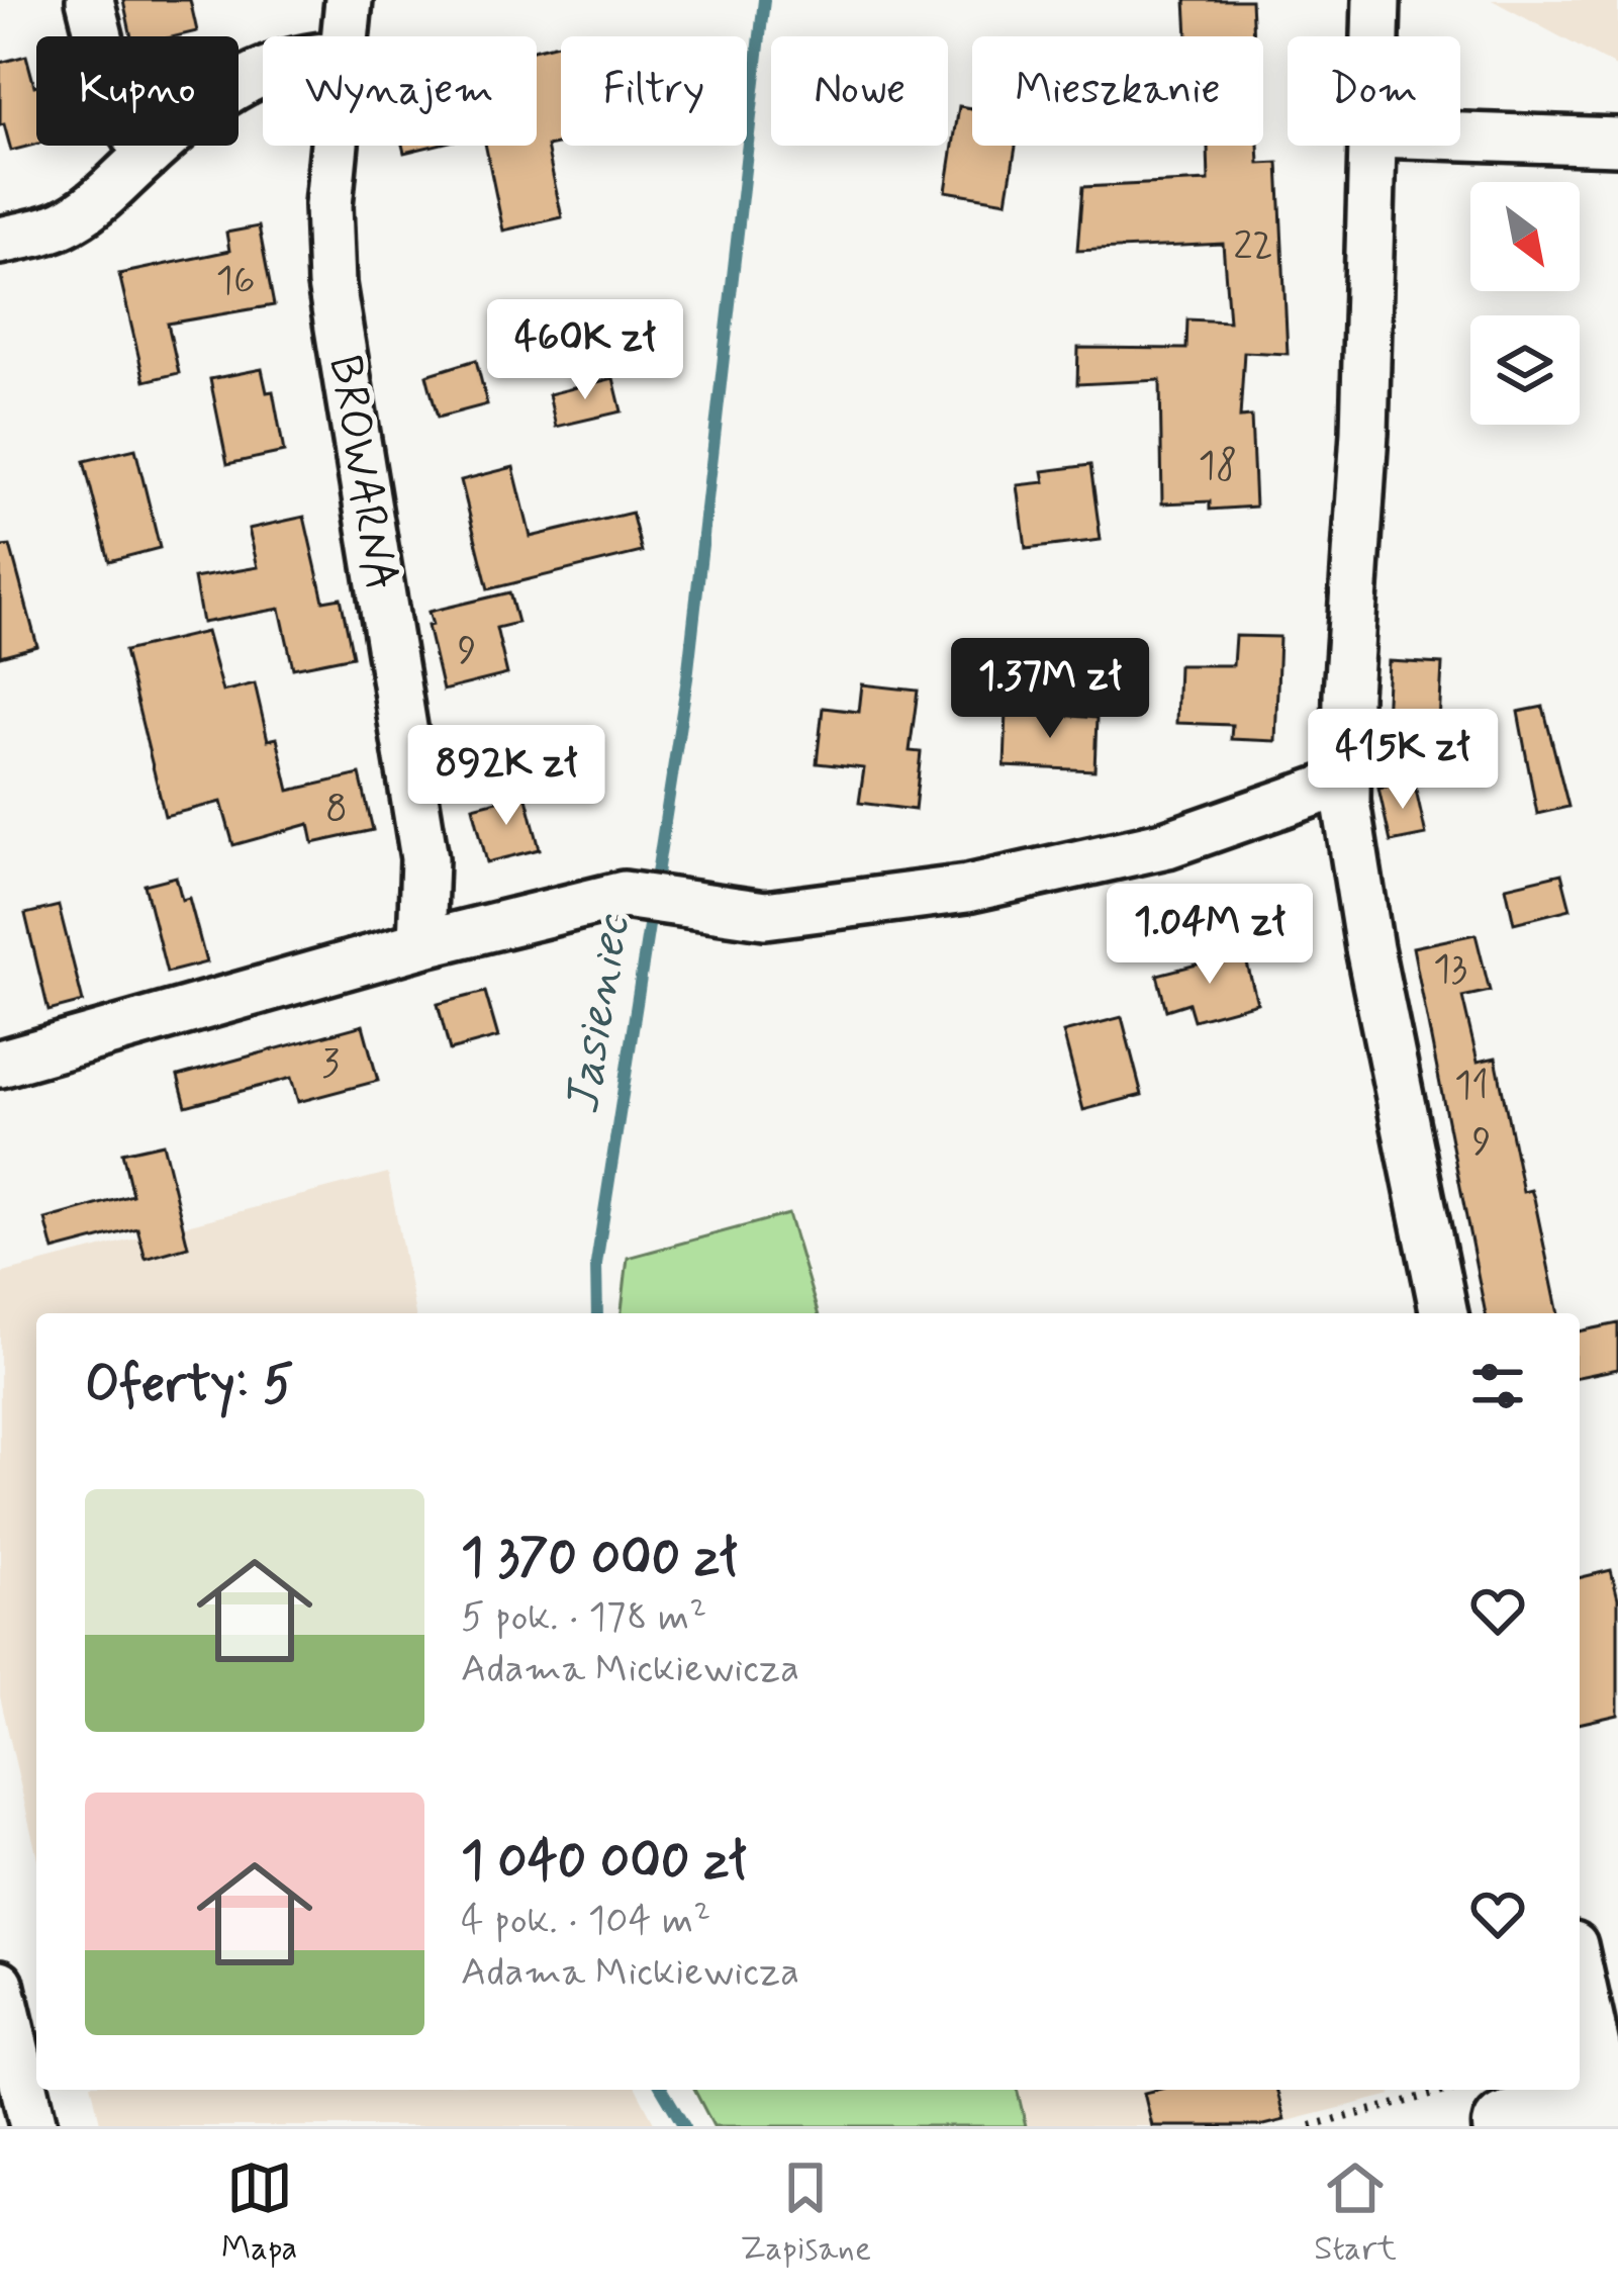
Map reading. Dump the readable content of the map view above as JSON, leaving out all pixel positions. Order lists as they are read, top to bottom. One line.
{"streets":{"street":["BROWARNA"]},"water":["Jasieniec"],"house_numbers":["22","16","18","9","8","13","3","11","9"],"north":"bottom right","page":{"chip":["Kupno","Wynajem","Filtry","Nowe","Mieszkanie","Dom"],"price":["460K zł","1.37M zł","415K zł","892K zł","1.04M zł"],"heading":"Oferty: 5","list":[{"name":"1 370 000 zł","note":"5 pok. · 178 m² · Adama Mickiewicza"},{"name":"1 040 000 zł","note":"4 pok. · 104 m² · Adama Mickiewicza"}],"tabs":["Mapa","Zapisane","Start"]}}
